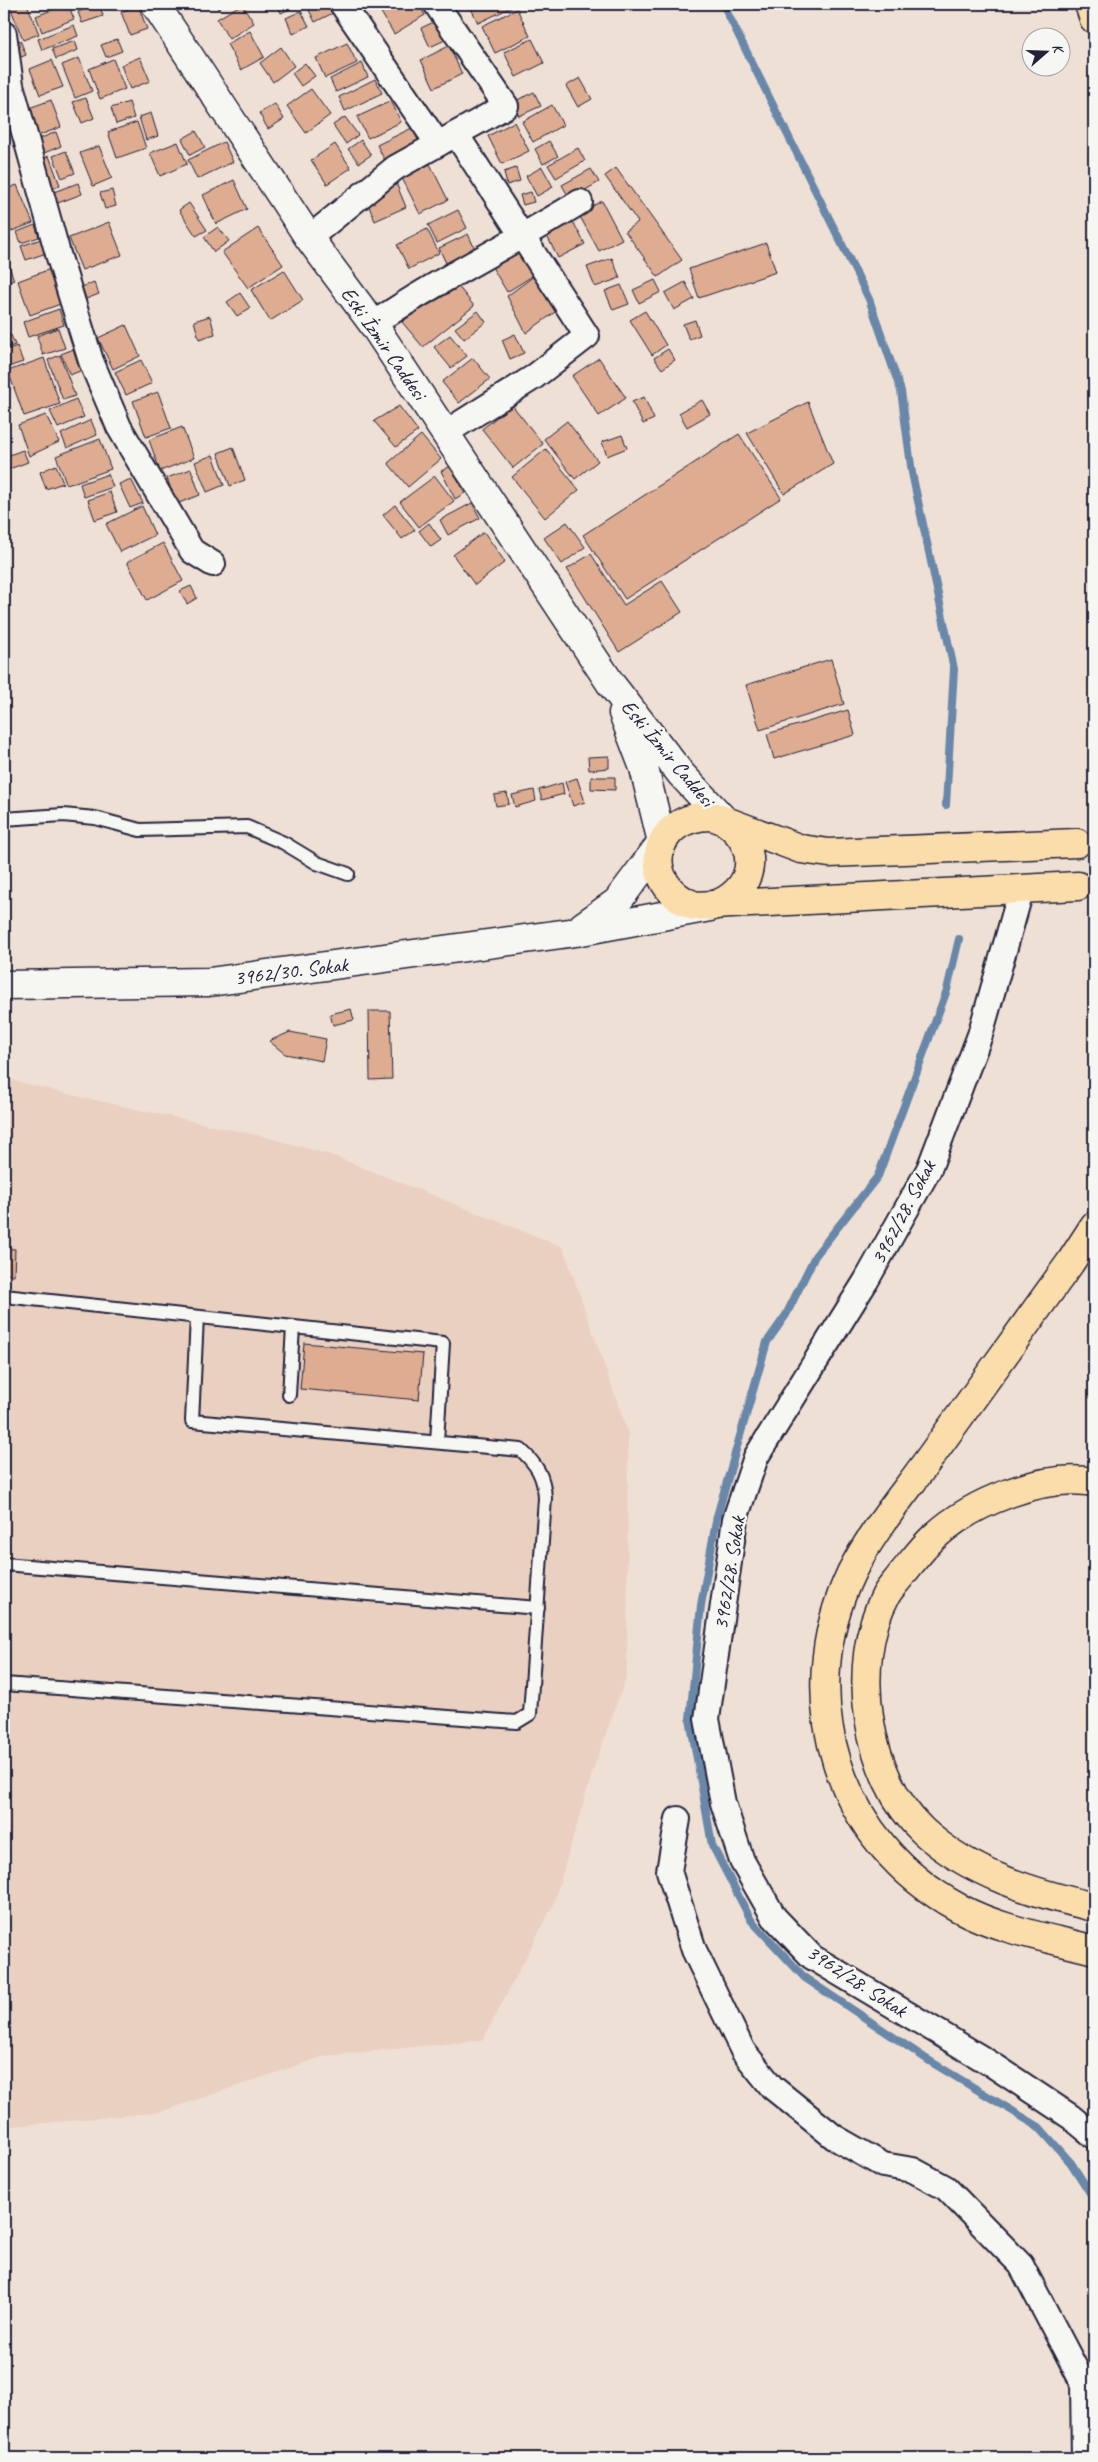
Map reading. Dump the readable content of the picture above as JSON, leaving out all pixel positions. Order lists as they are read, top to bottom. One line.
{"streets":{"street":["Eski İzmir Caddesi","3962/30. Sokak","3962/28. Sokak"]},"crossings":[["Eski İzmir Caddesi","3962/30. Sokak"]],"north":"right"}
